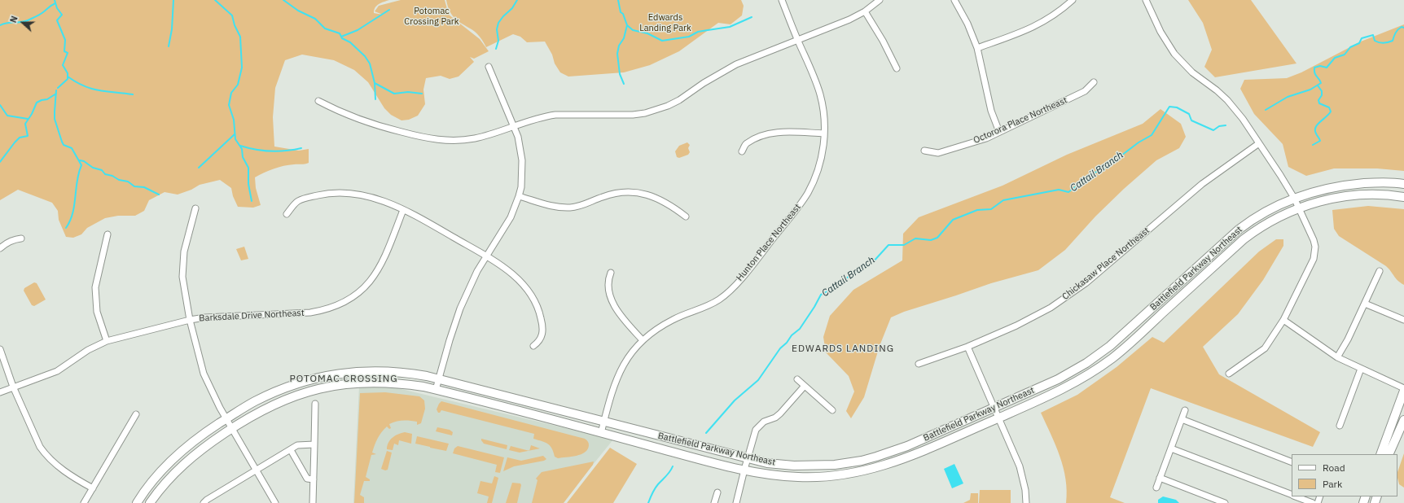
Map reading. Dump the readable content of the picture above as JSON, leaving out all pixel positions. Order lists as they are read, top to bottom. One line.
{"streets":{"main road":["Battlefield Parkway Northeast"],"street":["Octorora Place Northeast","Hunton Place Northeast","Chickasaw Place Northeast","Barksdale Drive Northeast"]},"crossings":[["Hunton Place Northeast","Battlefield Parkway Northeast"]],"districts":["EDWARDS LANDING","POTOMAC CROSSING"],"water":["Cattail Branch"],"parks":["Potomac Crossing Park","Edwards Landing Park"],"legend":["Road","Park"],"north":"left"}
